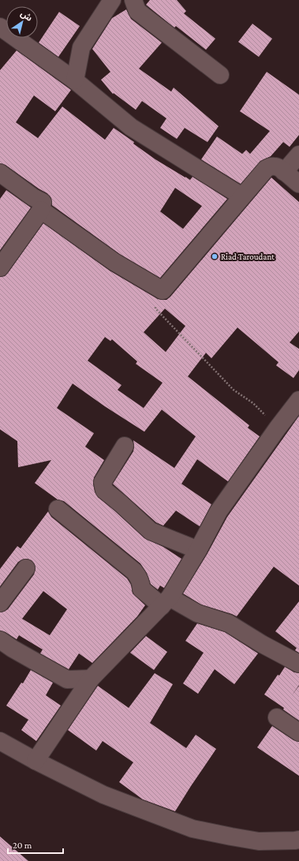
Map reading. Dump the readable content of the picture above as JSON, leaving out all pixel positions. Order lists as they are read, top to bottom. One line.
{"places":["Riad Taroudant"],"scale_bar":"20 m","north":"top right"}
